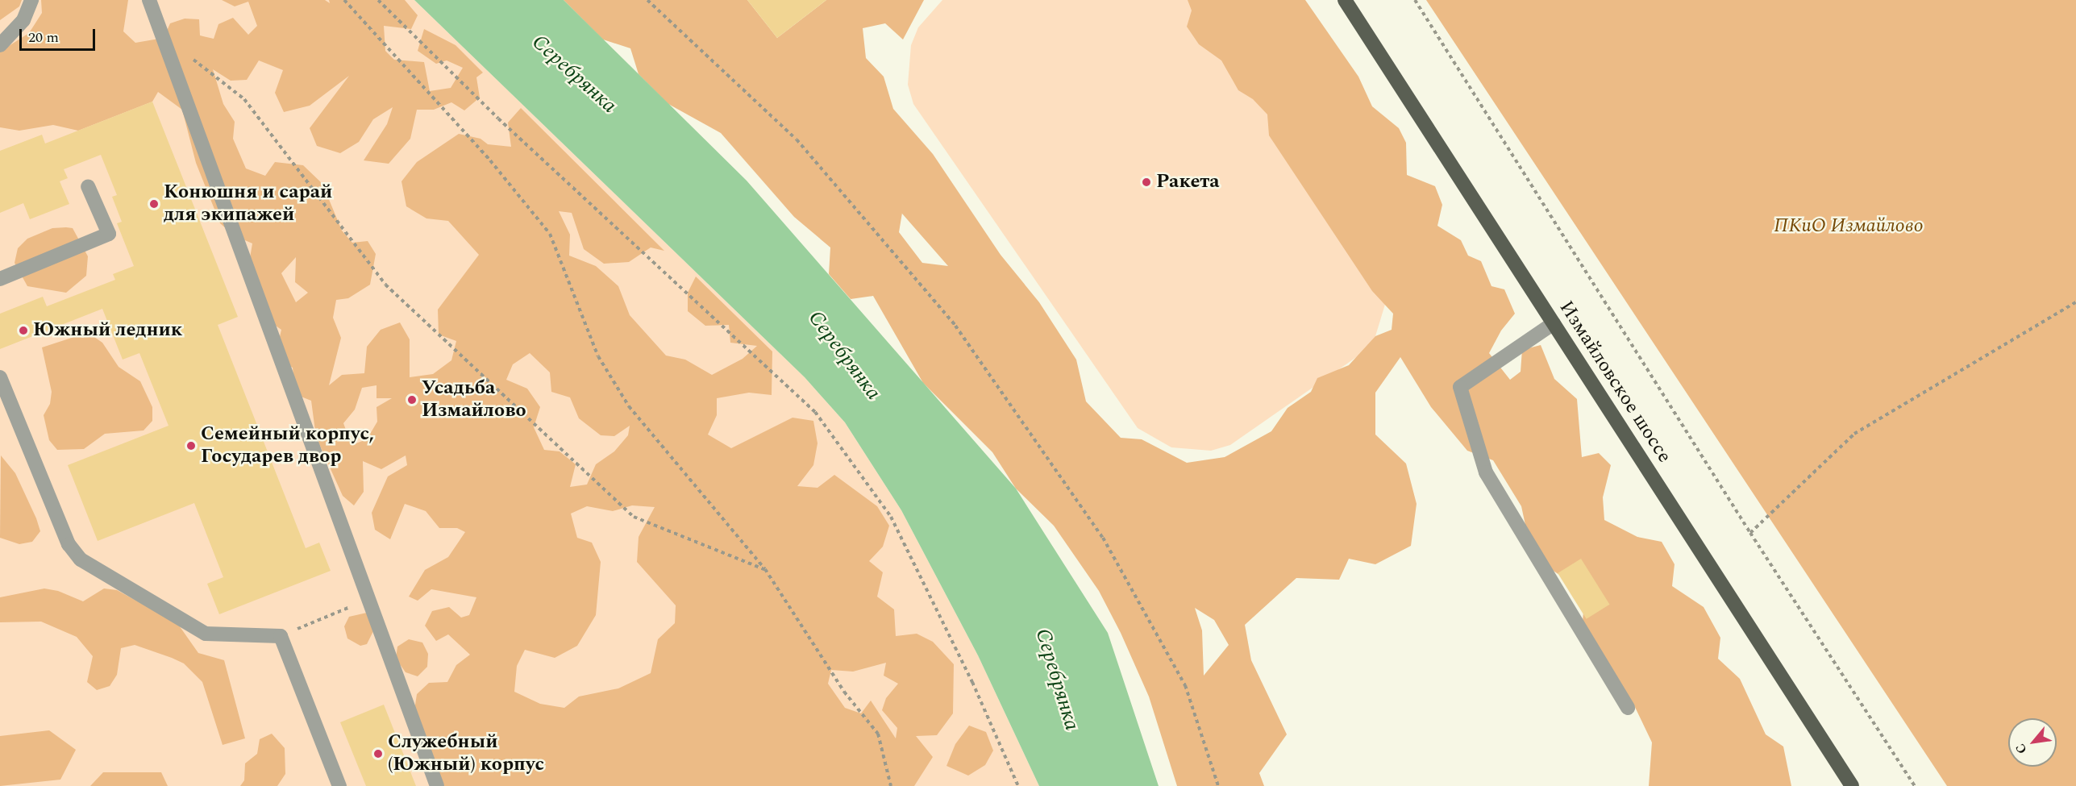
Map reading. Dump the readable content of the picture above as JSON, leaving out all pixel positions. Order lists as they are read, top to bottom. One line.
{"streets":{"main road":["Измайловское шоссе"]},"water":["Серебрянка"],"parks":["ПКиО Измайлово"],"places":["Ракета","Конюшня и сарай для экипажей","Южный ледник","Усадьба Измайлово","Семейный корпус, Государев двор","Служебный (Южный) корпус"],"scale_bar":"20 m","north":"bottom left"}
